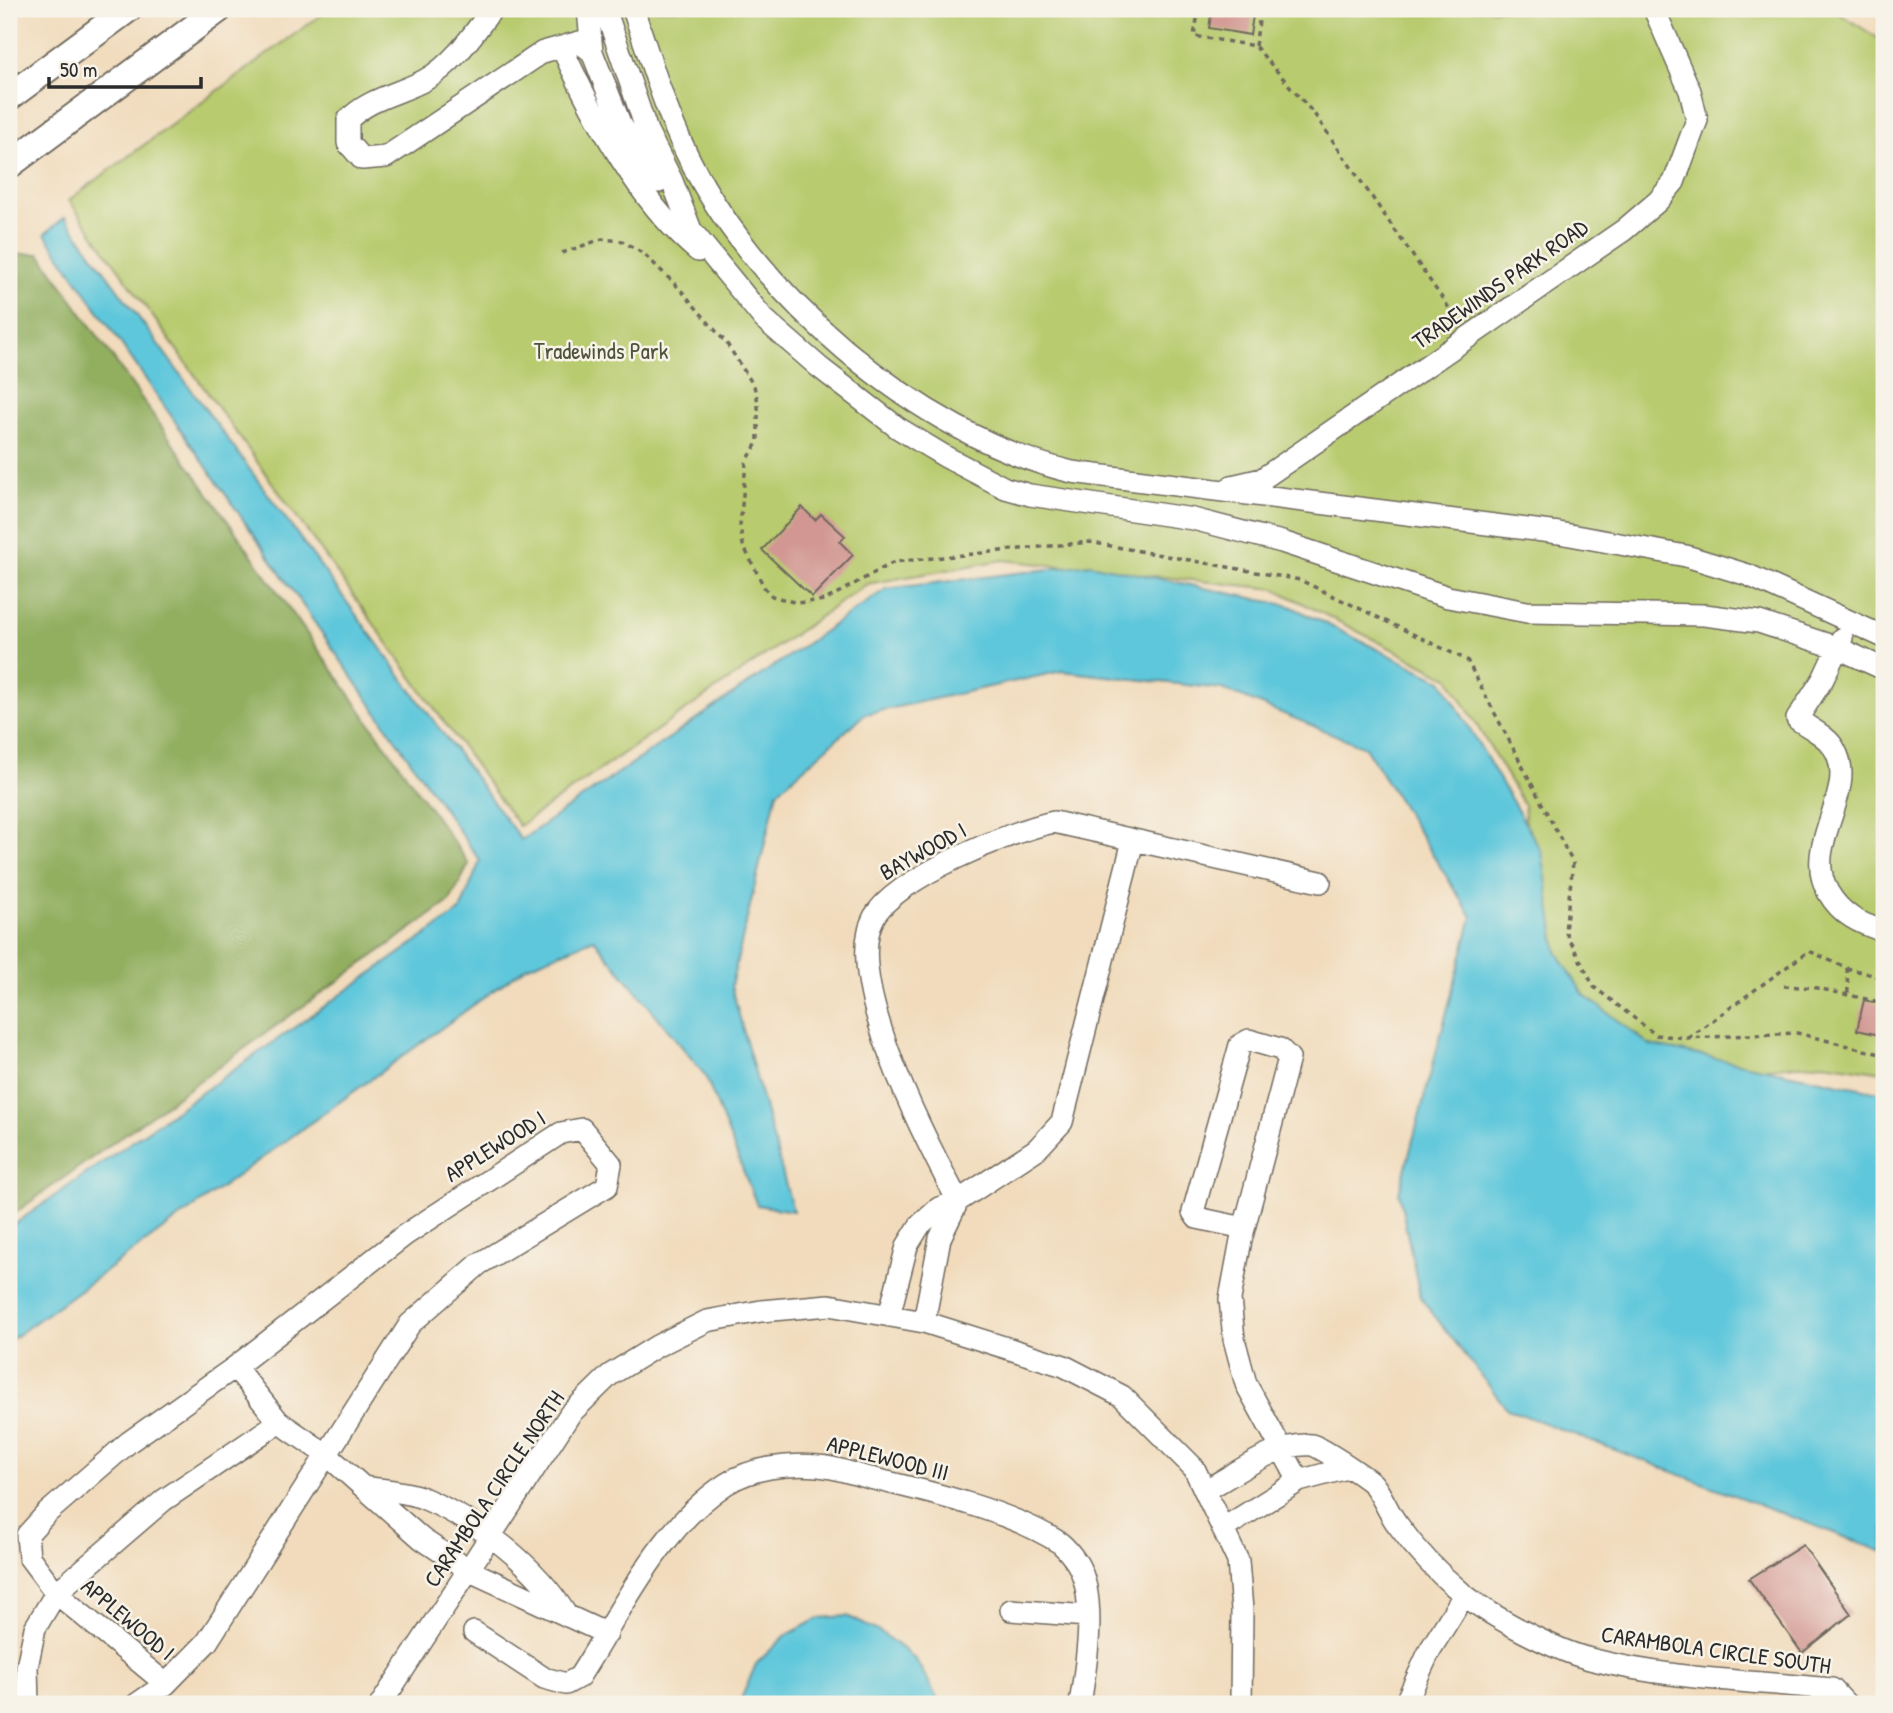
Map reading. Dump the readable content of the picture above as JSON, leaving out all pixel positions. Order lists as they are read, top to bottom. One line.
{"streets":{"street":["TRADEWINDS PARK ROAD","BAYWOOD I","APPLEWOOD I","APPLEWOOD III","CARAMBOLA CIRCLE NORTH","CARAMBOLA CIRCLE SOUTH"]},"crossings":[["CARAMBOLA CIRCLE NORTH","CARAMBOLA CIRCLE SOUTH"]],"parks":["Tradewinds Park"],"scale_bar":"50 m"}
